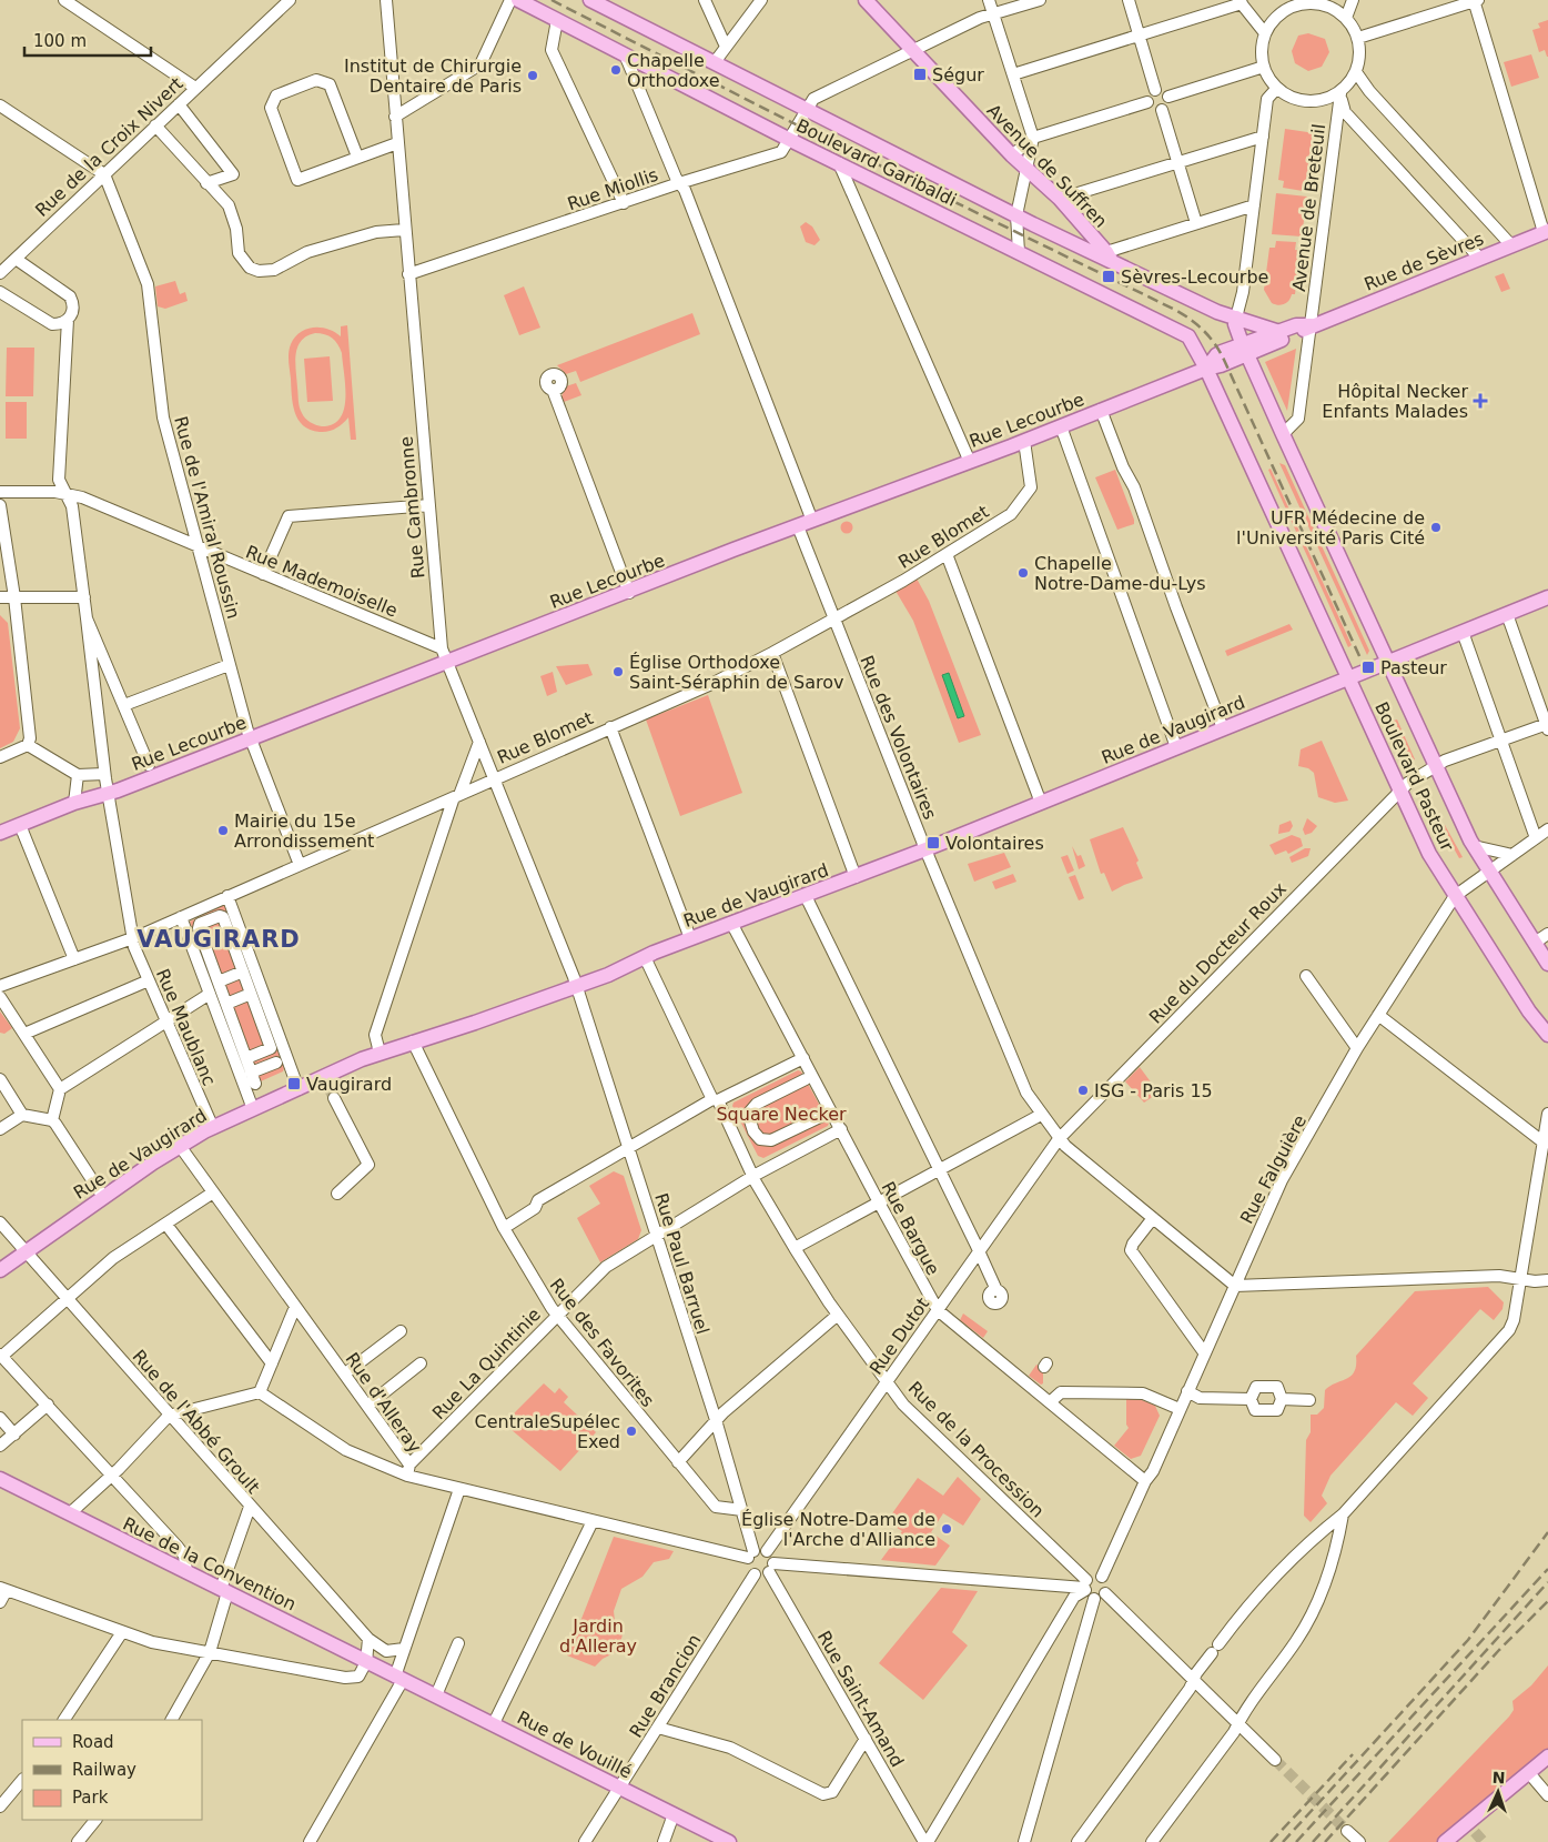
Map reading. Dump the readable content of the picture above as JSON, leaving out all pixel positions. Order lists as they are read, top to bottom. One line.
{"streets":{"main road":["Boulevard Garibaldi","Avenue de Suffren","Rue de Sèvres","Rue Lecourbe","Rue de Vaugirard","Boulevard Pasteur","Rue de la Convention","Rue de Vouillé"],"street":["Rue de la Croix Nivert","Rue Miollis","Avenue de Breteuil","Rue Cambronne","Rue de l'Amiral Roussin","Rue Blomet","Rue Mademoiselle","Rue des Volontaires","Rue du Docteur Roux","Rue Maublanc","Rue Falguière","Rue Bargue","Rue Paul Barruel","Rue Dutot","Rue des Favorites","Rue La Quintinie","Rue d'Alleray","Rue de l'Abbé Groult","Rue de la Procession","Rue Brancion","Rue Saint-Amand"]},"crossings":[["Rue de la Croix Nivert","Rue de l'Amiral Roussin"],["Rue de la Croix Nivert","Rue Maublanc"],["Boulevard Garibaldi","Avenue de Suffren"],["Boulevard Garibaldi","Rue Miollis"],["Boulevard Garibaldi","Rue de Sèvres"],["Boulevard Garibaldi","Rue Lecourbe"],["Boulevard Garibaldi","Boulevard Pasteur"],["Rue Miollis","Rue Cambronne"],["Avenue de Breteuil","Rue de Sèvres"],["Rue de Sèvres","Rue Lecourbe"],["Rue de Sèvres","Boulevard Pasteur"],["Rue Lecourbe","Rue Cambronne"],["Rue Lecourbe","Rue de l'Amiral Roussin"],["Rue Lecourbe","Rue Blomet"],["Rue Lecourbe","Rue Mademoiselle"],["Rue Lecourbe","Rue des Volontaires"],["Rue Lecourbe","Boulevard Pasteur"],["Rue Lecourbe","Rue Maublanc"],["Rue Cambronne","Rue Blomet"],["Rue Cambronne","Rue Mademoiselle"],["Rue Cambronne","Rue de Vaugirard"],["Rue Cambronne","Rue Paul Barruel"],["Rue de l'Amiral Roussin","Rue Blomet"],["Rue de l'Amiral Roussin","Rue Mademoiselle"],["Rue Blomet","Rue des Volontaires"],["Rue Blomet","Rue Maublanc"],["Rue Mademoiselle","Rue Maublanc"],["Rue de Vaugirard","Rue des Volontaires"],["Rue de Vaugirard","Boulevard Pasteur"],["Rue de Vaugirard","Rue Maublanc"],["Rue de Vaugirard","Rue Bargue"],["Rue de Vaugirard","Rue Paul Barruel"],["Rue de Vaugirard","Rue des Favorites"],["Rue de Vaugirard","Rue d'Alleray"],["Rue de Vaugirard","Rue de l'Abbé Groult"],["Rue de Vaugirard","Rue de la Procession"],["Rue des Volontaires","Rue du Docteur Roux"],["Rue des Volontaires","Rue Falguière"],["Rue des Volontaires","Rue Dutot"],["Boulevard Pasteur","Rue du Docteur Roux"],["Boulevard Pasteur","Rue Falguière"],["Rue du Docteur Roux","Rue Dutot"],["Rue Falguière","Rue Bargue"],["Rue Bargue","Rue Dutot"],["Rue Bargue","Rue La Quintinie"],["Rue Paul Barruel","Rue Dutot"],["Rue Paul Barruel","Rue des Favorites"],["Rue Paul Barruel","Rue La Quintinie"],["Rue Paul Barruel","Rue d'Alleray"],["Rue Paul Barruel","Rue Brancion"],["Rue Paul Barruel","Rue Saint-Amand"],["Rue Dutot","Rue d'Alleray"],["Rue Dutot","Rue de la Procession"],["Rue Dutot","Rue Brancion"],["Rue Dutot","Rue Saint-Amand"],["Rue des Favorites","Rue La Quintinie"],["Rue La Quintinie","Rue d'Alleray"],["Rue La Quintinie","Rue de la Procession"],["Rue d'Alleray","Rue Brancion"],["Rue d'Alleray","Rue Saint-Amand"],["Rue de la Convention","Rue de Vouillé"],["Rue Brancion","Rue Saint-Amand"],["Rue Brancion","Rue de Vouillé"]],"districts":["VAUGIRARD"],"parks":["Square Necker","Jardin d'Alleray"],"places":{"other":["Chapelle Orthodoxe","Institut de Chirurgie Dentaire de Paris","UFR Médecine de l'Université Paris Cité","Chapelle Notre-Dame-du-Lys","Église Orthodoxe Saint-Séraphin de Sarov","Mairie du 15e Arrondissement","ISG - Paris 15","CentraleSupélec Exed","Église Notre-Dame de l'Arche d'Alliance"],"transit":["Ségur","Sèvres-Lecourbe","Pasteur","Volontaires","Vaugirard"],"health":["Hôpital Necker Enfants Malades"]},"legend":["Road","Railway","Park"],"scale_bar":"100 m","north":"top"}
